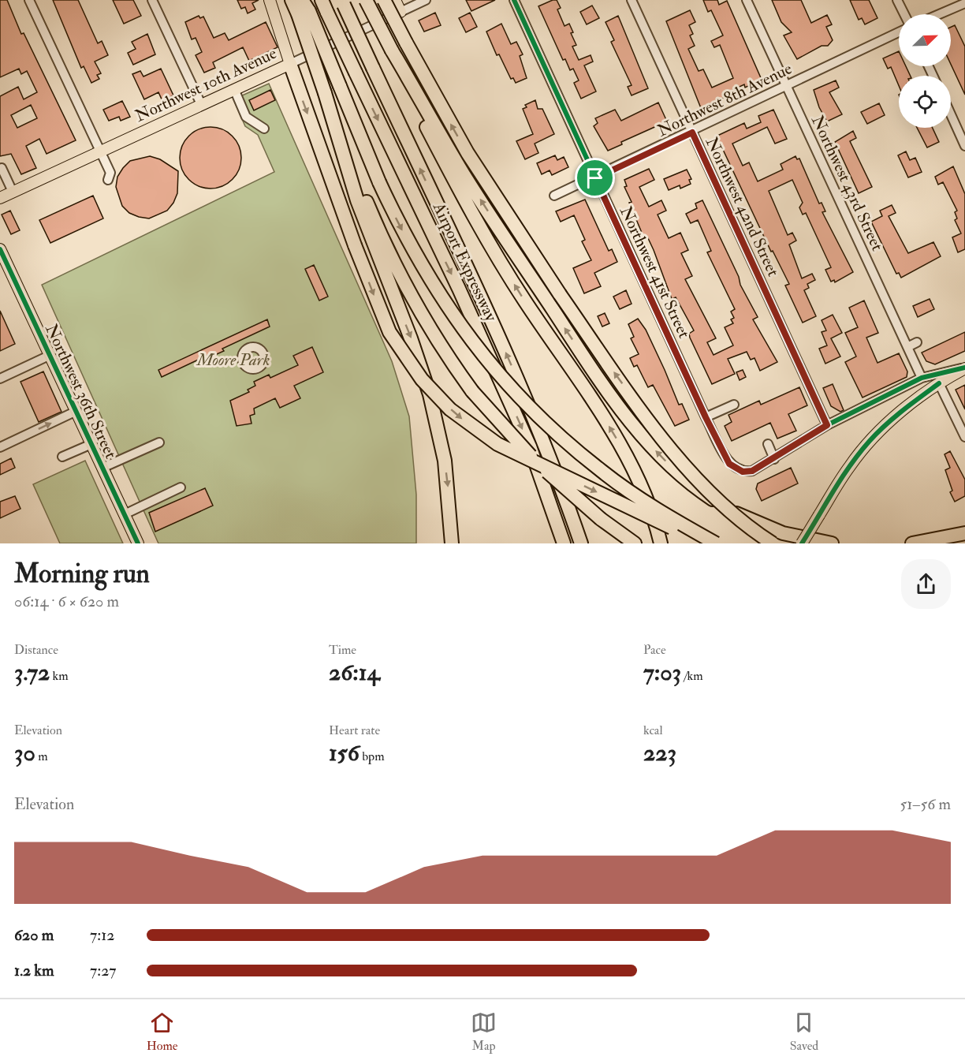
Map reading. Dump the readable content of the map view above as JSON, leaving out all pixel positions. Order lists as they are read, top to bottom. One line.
{"streets":{"highway":["Airport Expressway"],"main road":["Northwest 10th Avenue","Northwest 36th Street"],"street":["Northwest 8th Avenue","Northwest 43rd Street","Northwest 42nd Street","Northwest 41st Street"]},"crossings":[["Northwest 8th Avenue","Northwest 43rd Street"],["Northwest 8th Avenue","Northwest 42nd Street"],["Northwest 8th Avenue","Northwest 41st Street"]],"parks":["Moore Park"],"north":"top right","page":{"heading":["Morning run","06:14 · 6 × 620 m"],"stats":[["Distance","3.72 km"],["Time","26:14"],["Pace","7:03 /km"],["Elevation","30 m"],["Heart rate","156 bpm"],["kcal","223"]],"chart":["Elevation","51–56 m"],"list":[{"name":"620 m","note":"7:12"},{"name":"1.2 km","note":"7:27"}],"tabs":["Home","Map","Saved"]}}
